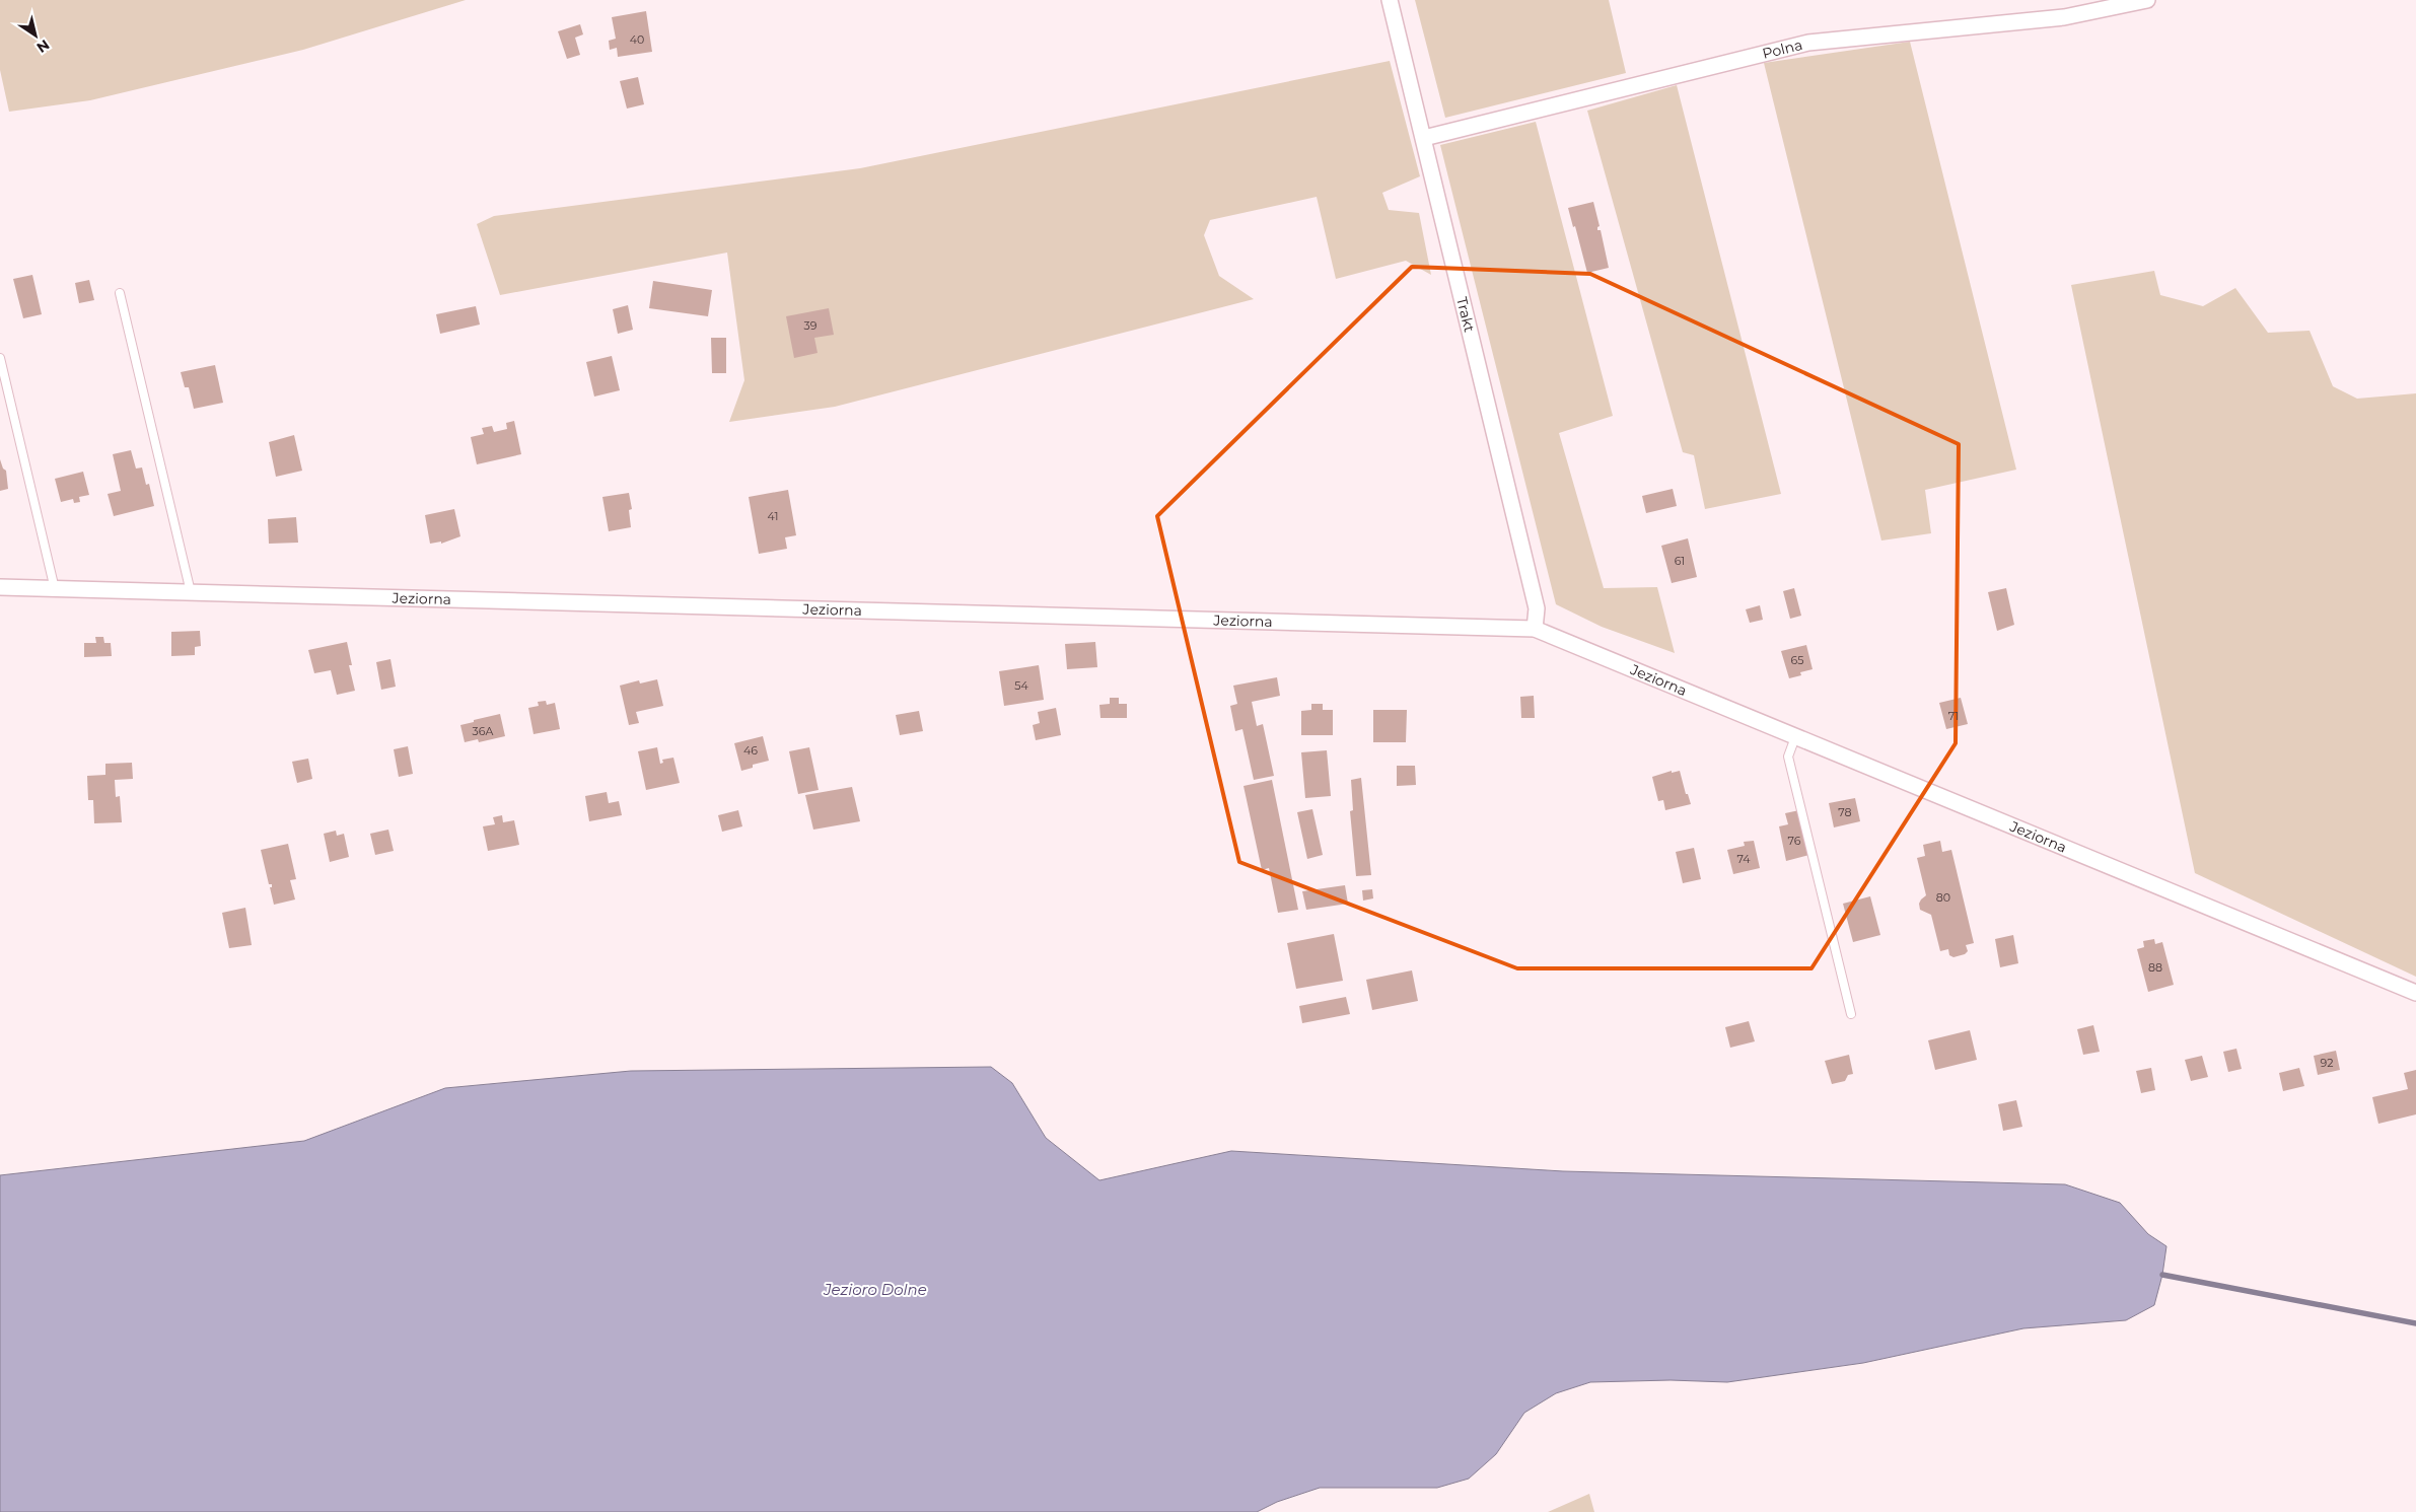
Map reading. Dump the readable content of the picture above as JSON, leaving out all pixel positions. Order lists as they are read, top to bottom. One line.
{"streets":{"street":["Polna","Trakt","Jeziorna"]},"crossings":[["Polna","Trakt"],["Trakt","Jeziorna"]],"water":["Jezioro Dolne"],"house_numbers":["40","39","41","61","65","54","71","36A","46","78","76","74","80","88","92"],"north":"bottom right"}
